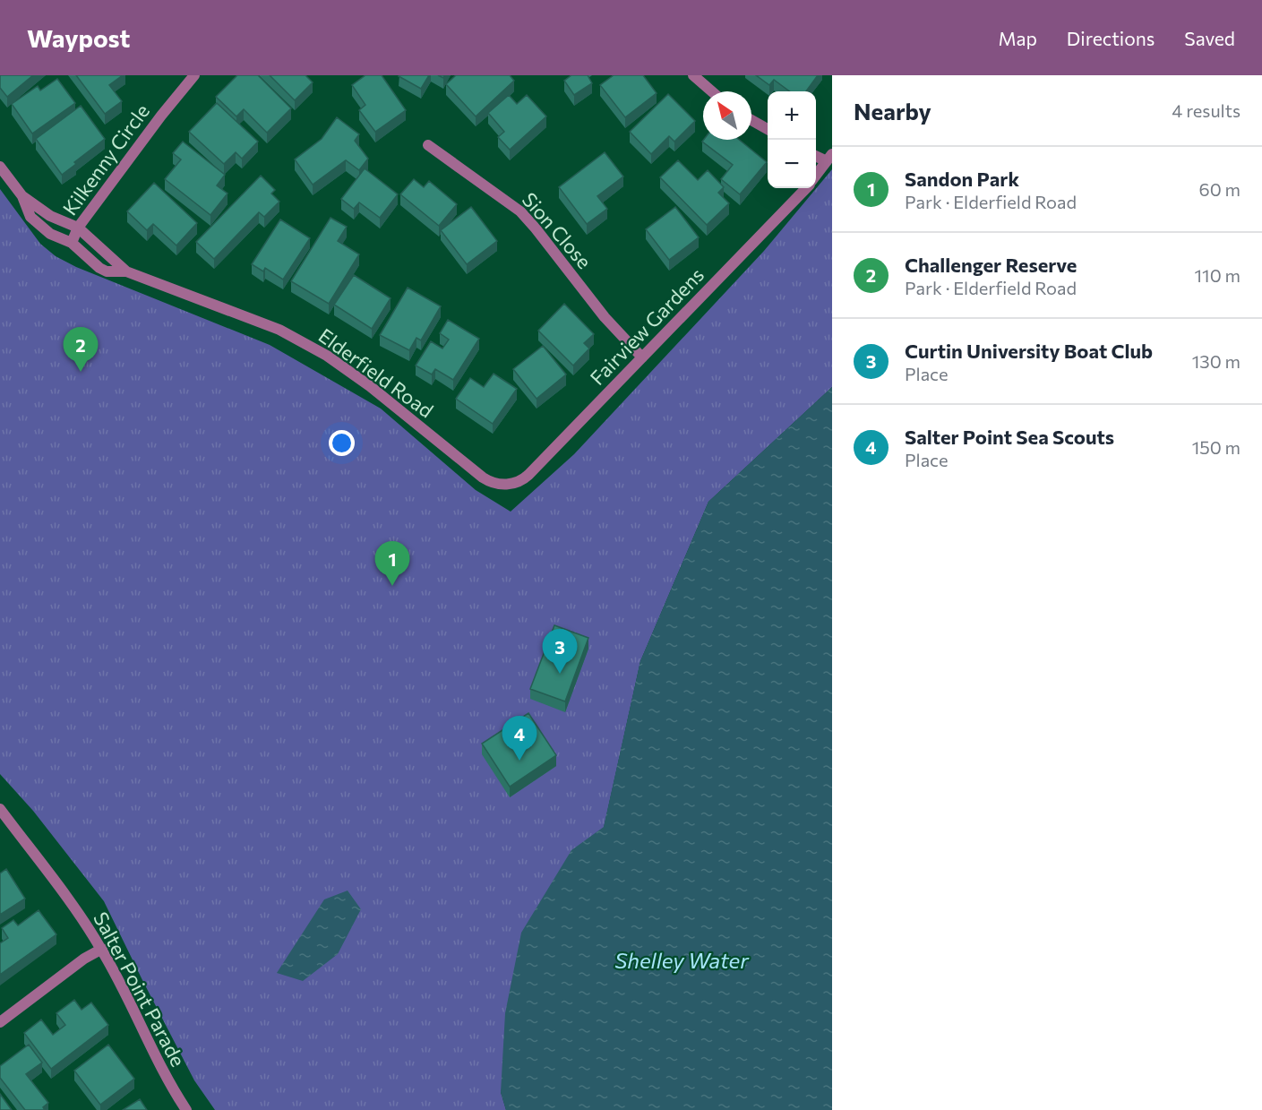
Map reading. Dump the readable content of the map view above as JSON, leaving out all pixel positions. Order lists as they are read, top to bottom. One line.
{"streets":{"street":["Kilkenny Circle","Sion Close","Fairview Gardens","Elderfield Road","Salter Point Parade"]},"crossings":[["Kilkenny Circle","Elderfield Road"],["Sion Close","Fairview Gardens"],["Fairview Gardens","Elderfield Road"]],"water":["Shelley Water"],"north":"top left","page":{"header":"Waypost","nav":["Map","Directions","Saved"],"heading":["Nearby","4 results"],"map_buttons":["+","−"],"list":[{"mark":"1","name":"Sandon Park","note":"Park · Elderfield Road","value":"60 m"},{"mark":"2","name":"Challenger Reserve","note":"Park · Elderfield Road","value":"110 m"},{"mark":"3","name":"Curtin University Boat Club","note":"Place","value":"130 m"},{"mark":"4","name":"Salter Point Sea Scouts","note":"Place","value":"150 m"}],"pins":["2","1","3","4"]}}
